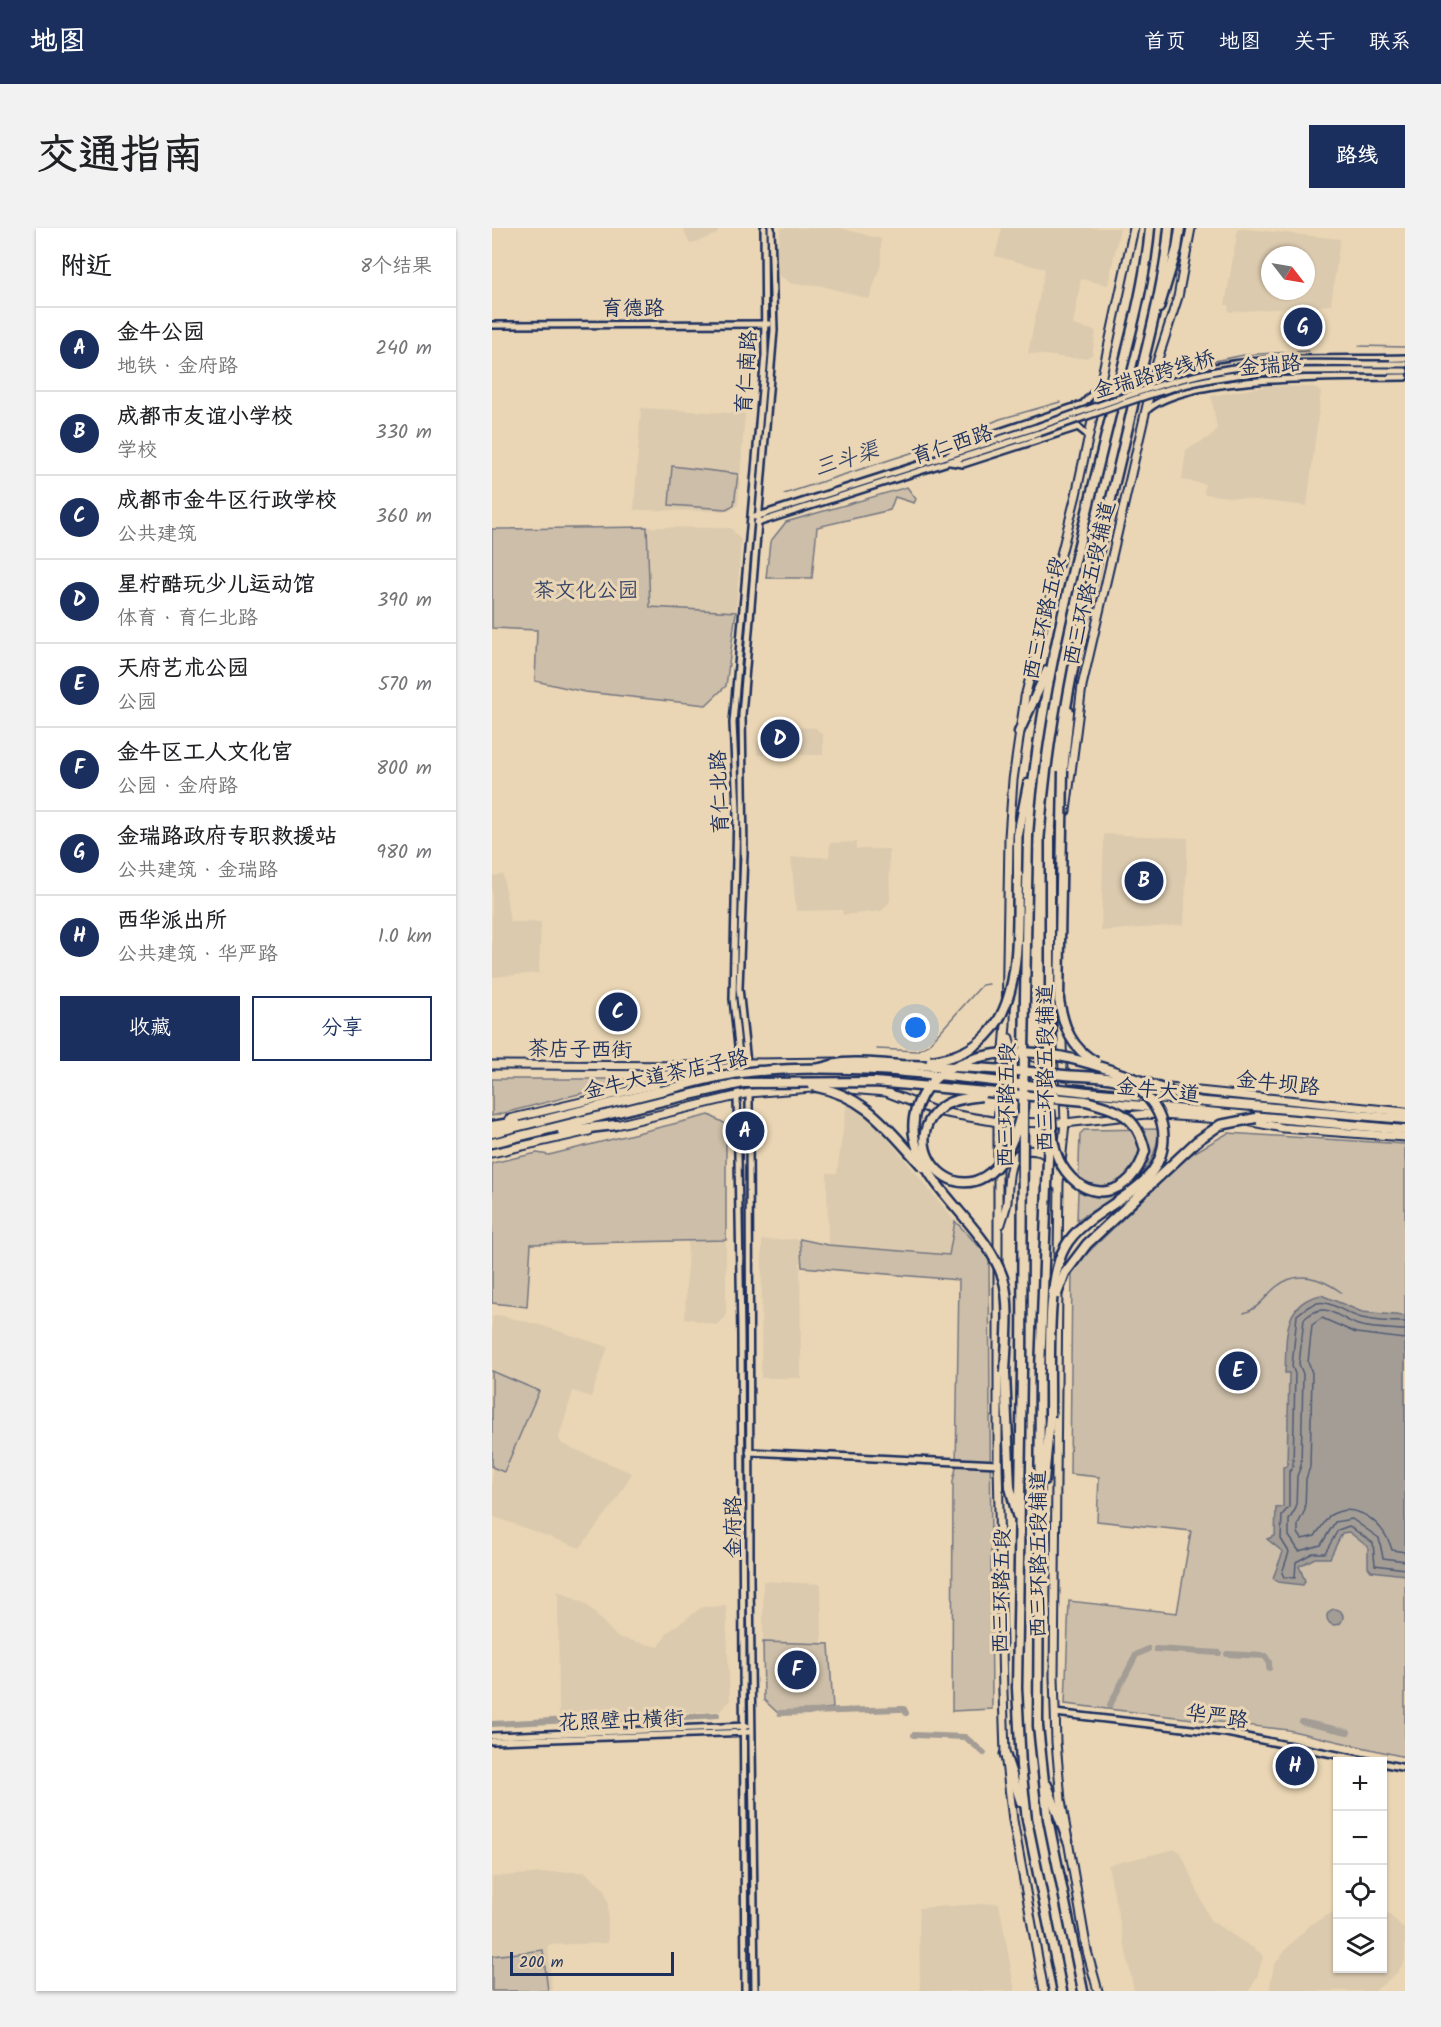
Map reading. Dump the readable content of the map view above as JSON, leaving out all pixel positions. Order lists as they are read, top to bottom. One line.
{"streets":{"highway":["西三环路五段","金牛大道茶店子路","金牛大道"],"main road":["西三环路五段辅道","茶店子西街","金牛坝路","金府路"],"street":["育德路","金瑞路","育仁南路","金瑞路跨线桥","育仁西路","育仁北路","华严路","花照壁中横街"]},"crossings":[["育德路","育仁南路"],["金瑞路","西三环路五段辅道"],["育仁南路","育仁西路"],["育仁南路","育仁北路"],["金瑞路跨线桥","育仁西路"],["育仁西路","育仁北路"],["西三环路五段辅道","金牛坝路"],["西三环路五段辅道","华严路"],["育仁北路","茶店子西街"],["育仁北路","金府路"],["茶店子西街","金府路"],["金牛大道茶店子路","金牛大道"],["金牛坝路","金府路"],["金府路","花照壁中横街"]],"water":["三斗渠"],"parks":["茶文化公园"],"scale_bar":"200 m","north":"bottom right","page":{"header":"地图","nav":["首页","地图","关于","联系"],"title":"交通指南","buttons":["路线",["收藏","分享"]],"heading":["附近","8个结果"],"pins":["G","D","B","C","A","E","F","H"],"list":[{"mark":"A","name":"金牛公园","note":"地铁 · 金府路","value":"240 m"},{"mark":"B","name":"成都市友谊小学校","note":"学校","value":"330 m"},{"mark":"C","name":"成都市金牛区行政学校","note":"公共建筑","value":"360 m"},{"mark":"D","name":"星柠酷玩少儿运动馆","note":"体育 · 育仁北路","value":"390 m"},{"mark":"E","name":"天府艺术公园","note":"公园","value":"570 m"},{"mark":"F","name":"金牛区工人文化宫","note":"公园 · 金府路","value":"800 m"},{"mark":"G","name":"金瑞路政府专职救援站","note":"公共建筑 · 金瑞路","value":"980 m"},{"mark":"H","name":"西华派出所","note":"公共建筑 · 华严路","value":"1.0 km"}],"map_buttons":["+","−"],"scale":"200 m"}}
